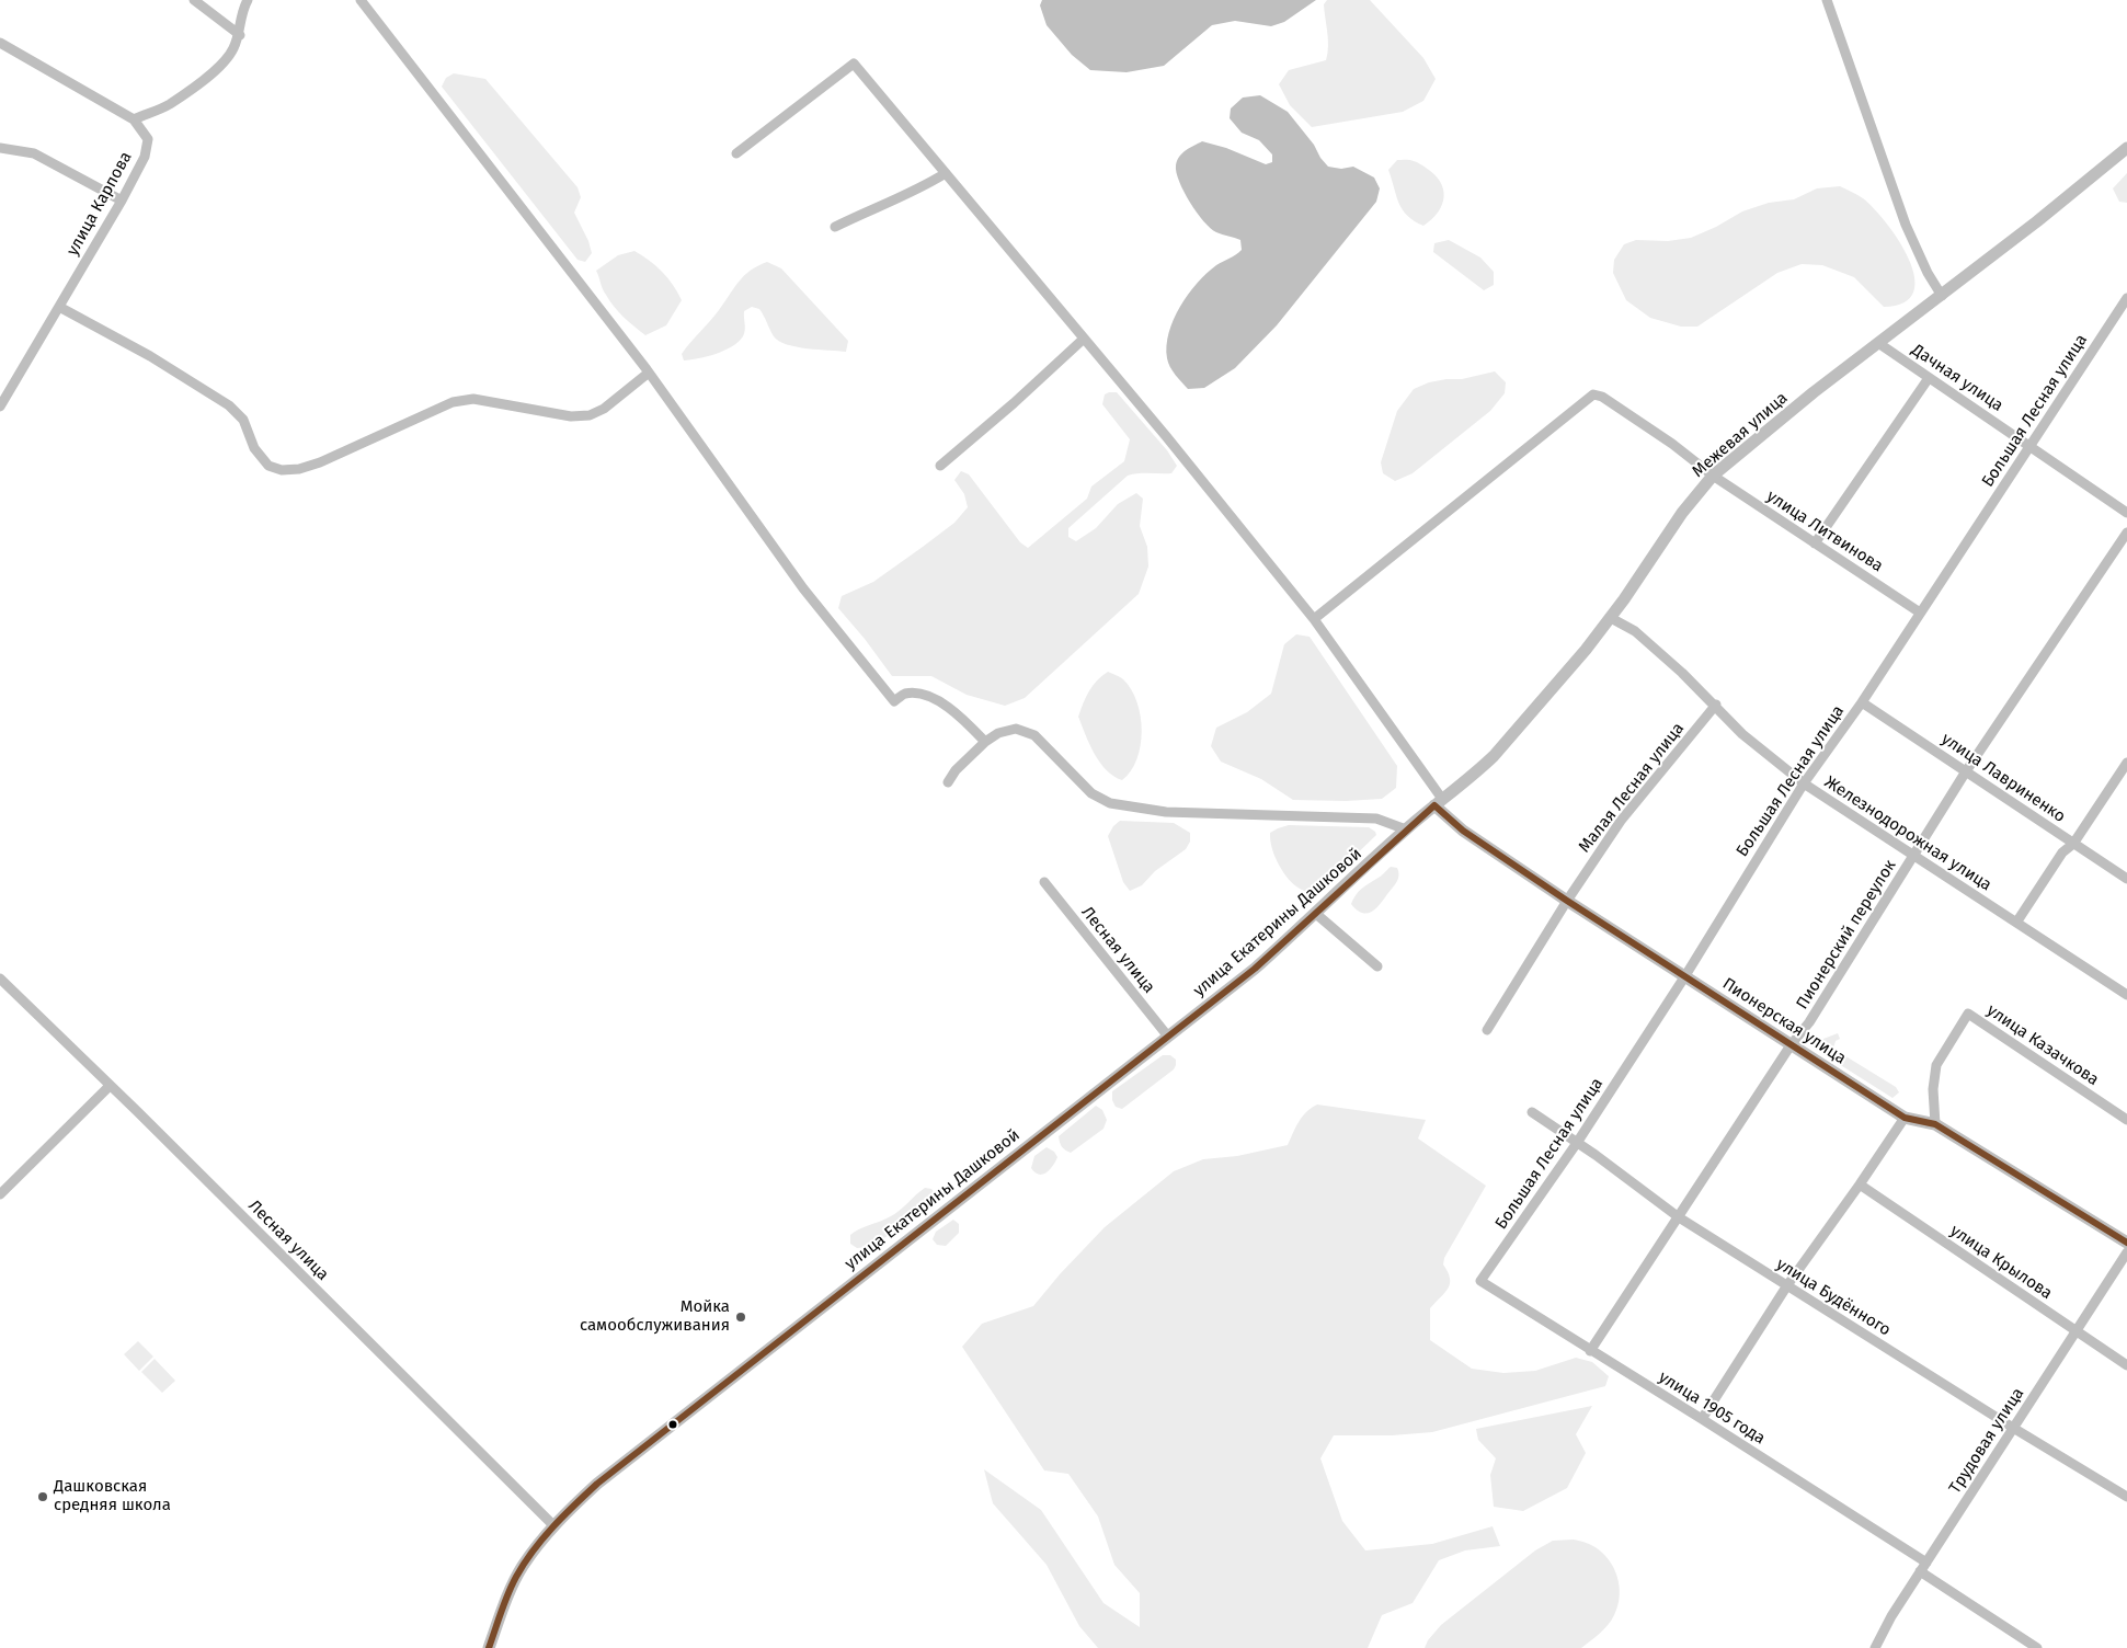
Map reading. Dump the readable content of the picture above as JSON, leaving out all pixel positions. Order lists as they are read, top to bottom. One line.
{"streets":{"street":["улица Карпова","Дачная улица","Большая Лесная улица","Межевая улица","улица Литвинова","улица Лавриненко","Малая Лесная улица","Железнодорожная улица","улица Екатерины Дашковой","Пионерский переулок","Лесная улица","Пионерская улица","улица Казачкова","улица Крылова","улица Будённого","улица 1905 года","Трудовая улица"]},"crossings":[["Дачная улица","Большая Лесная улица"],["Дачная улица","Межевая улица"],["Большая Лесная улица","улица Литвинова"],["Большая Лесная улица","улица Лавриненко"],["Большая Лесная улица","Железнодорожная улица"],["Большая Лесная улица","Пионерская улица"],["Большая Лесная улица","улица Будённого"],["Большая Лесная улица","улица 1905 года"],["Межевая улица","улица Литвинова"],["Межевая улица","Железнодорожная улица"],["Межевая улица","улица Екатерины Дашковой"],["Межевая улица","Пионерская улица"],["улица Лавриненко","Пионерский переулок"],["Малая Лесная улица","Железнодорожная улица"],["Малая Лесная улица","Пионерская улица"],["Железнодорожная улица","Пионерский переулок"],["улица Екатерины Дашковой","Лесная улица"],["улица Екатерины Дашковой","Пионерская улица"],["Пионерский переулок","Пионерская улица"],["Пионерский переулок","улица Будённого"],["Пионерский переулок","улица 1905 года"],["Пионерская улица","улица Казачкова"],["улица Крылова","Трудовая улица"],["улица Будённого","Трудовая улица"],["улица 1905 года","Трудовая улица"]],"places":["Мойка самообслуживания","Дашковская средняя школа"]}
